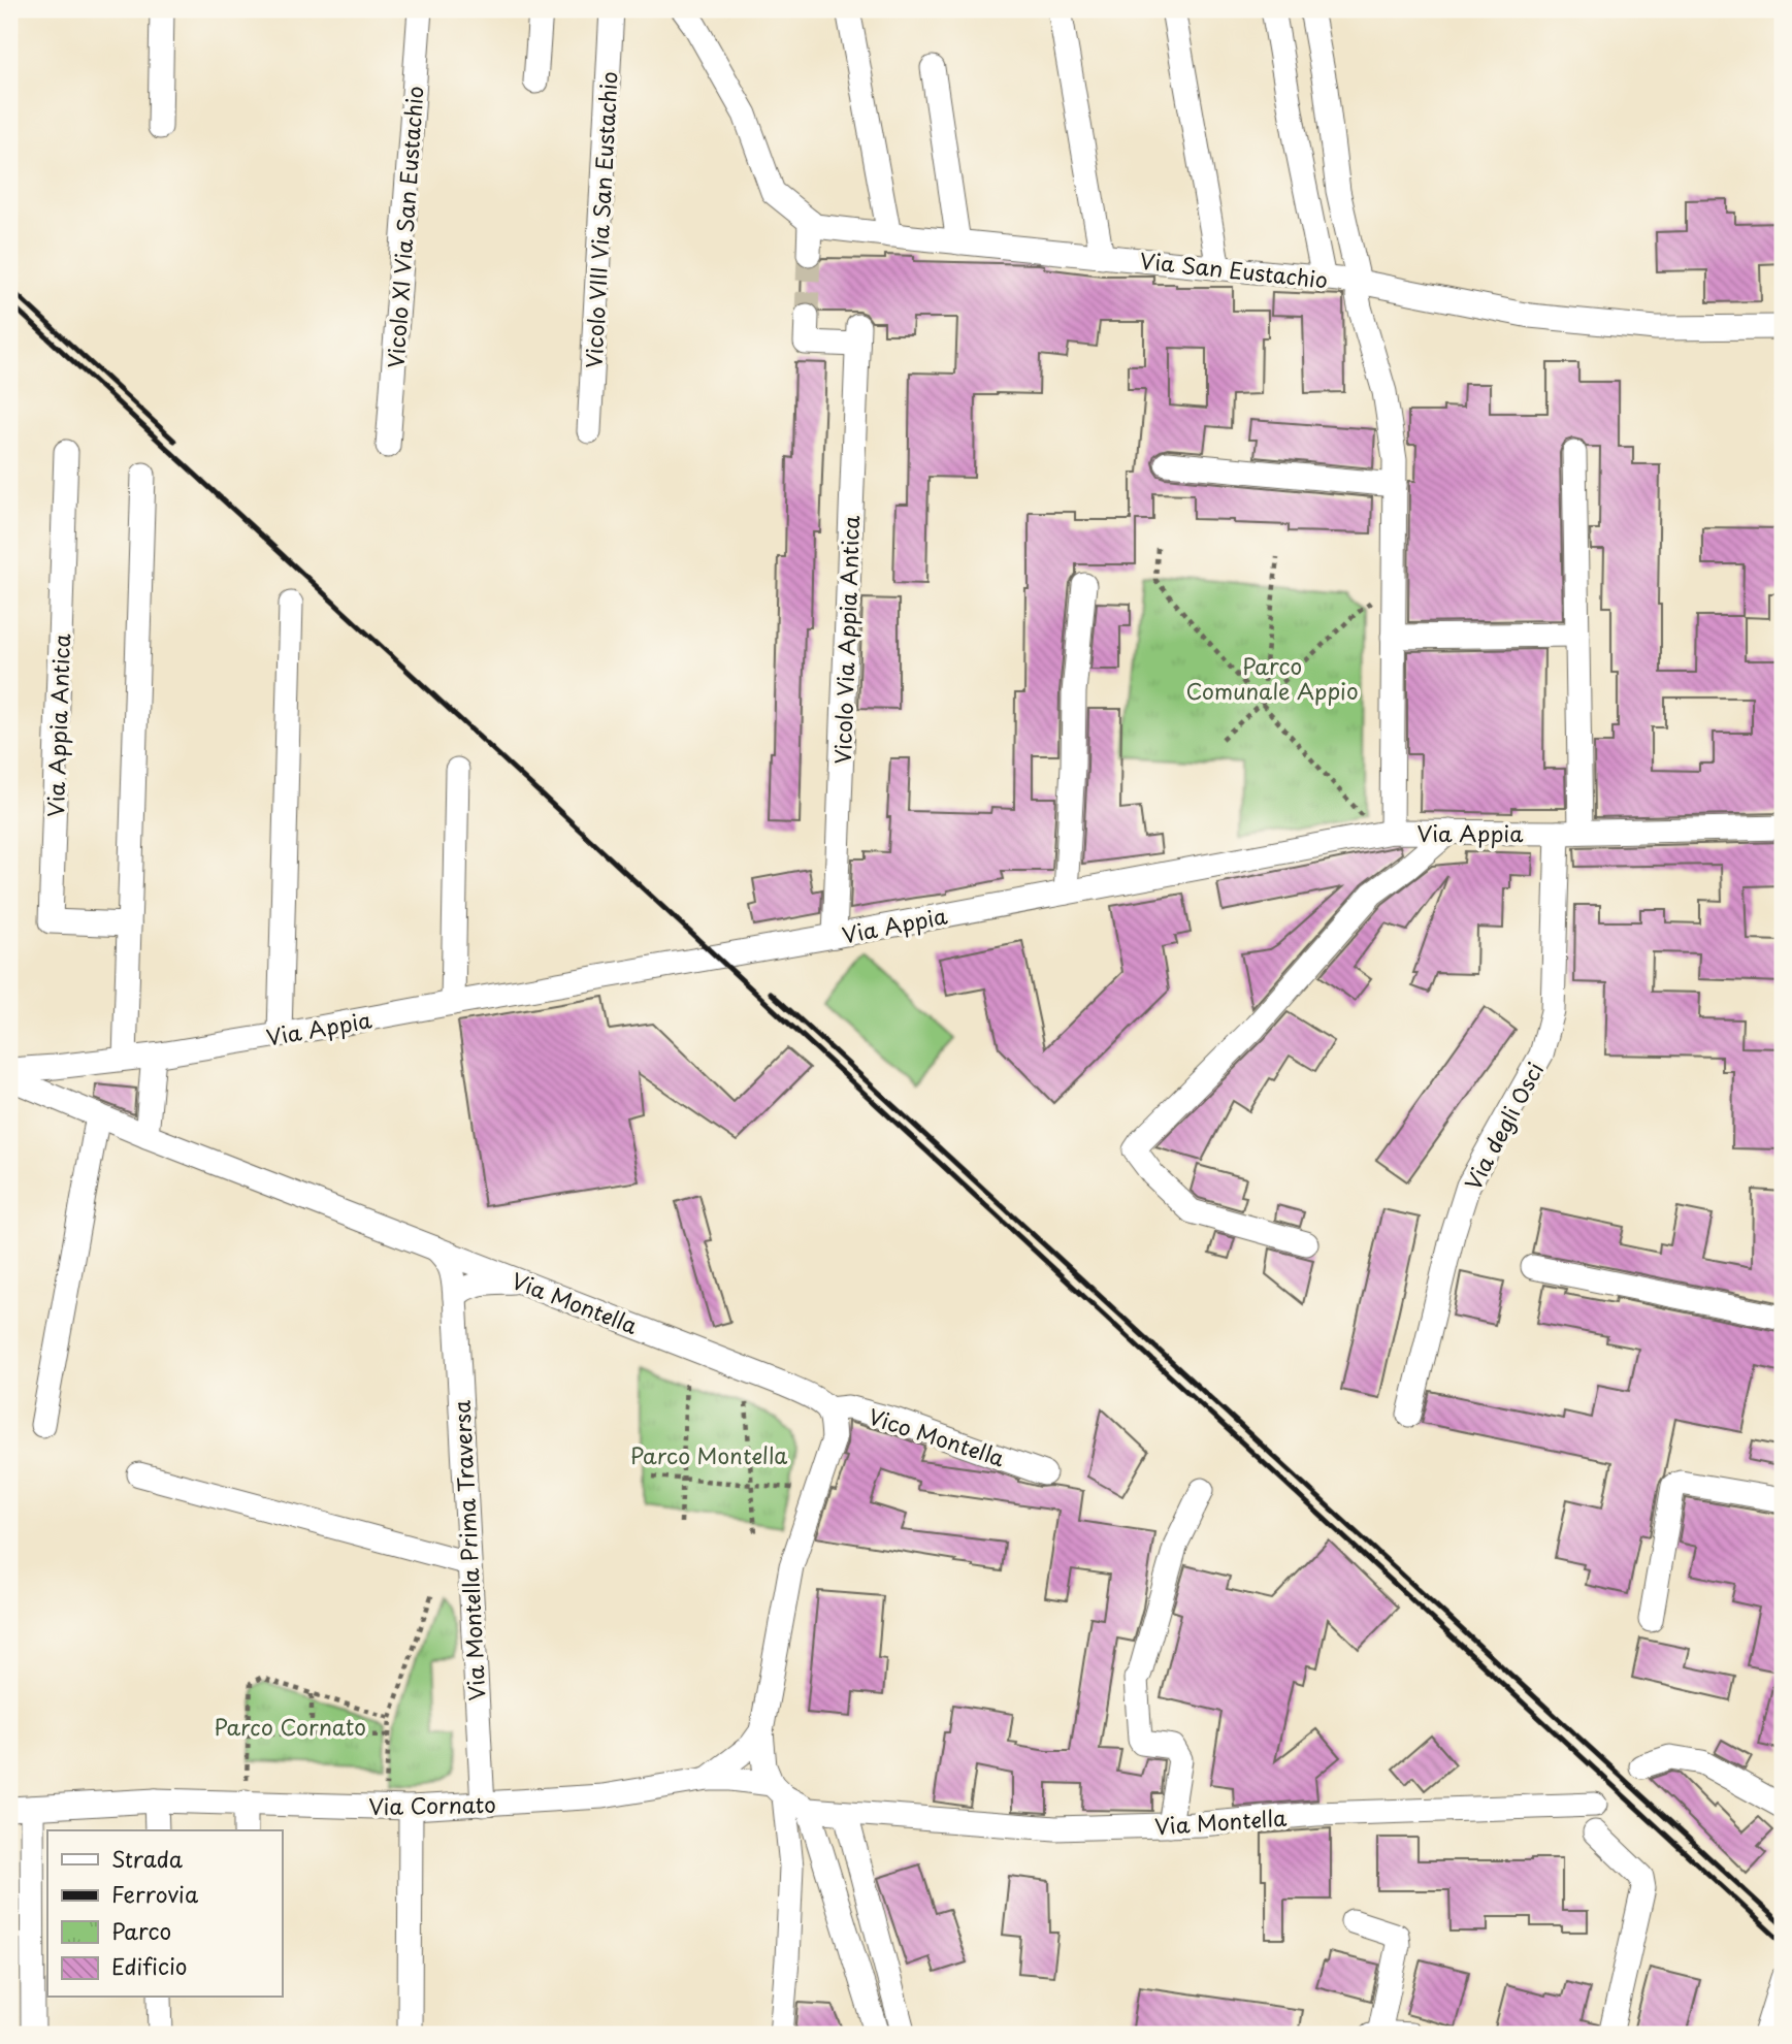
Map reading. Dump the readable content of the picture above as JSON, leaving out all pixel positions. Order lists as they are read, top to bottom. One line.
{"streets":{"street":["Vicolo VIII Via San Eustachio","Vicolo XI Via San Eustachio","Via San Eustachio","Vicolo Via Appia Antica","Via Appia Antica","Via Appia","Via degli Osci","Via Montella","Vico Montella","Via Montella Prima Traversa","Via Cornato"]},"crossings":[["Via San Eustachio","Via Appia"],["Vicolo Via Appia Antica","Via Appia"],["Via Appia","Via degli Osci"],["Via Montella","Vico Montella"],["Via Montella","Via Montella Prima Traversa"],["Via Montella","Via Cornato"],["Via Montella Prima Traversa","Via Cornato"]],"parks":["Parco Comunale Appio","Parco Montella","Parco Cornato"],"legend":["Strada","Ferrovia","Parco","Edificio"]}
